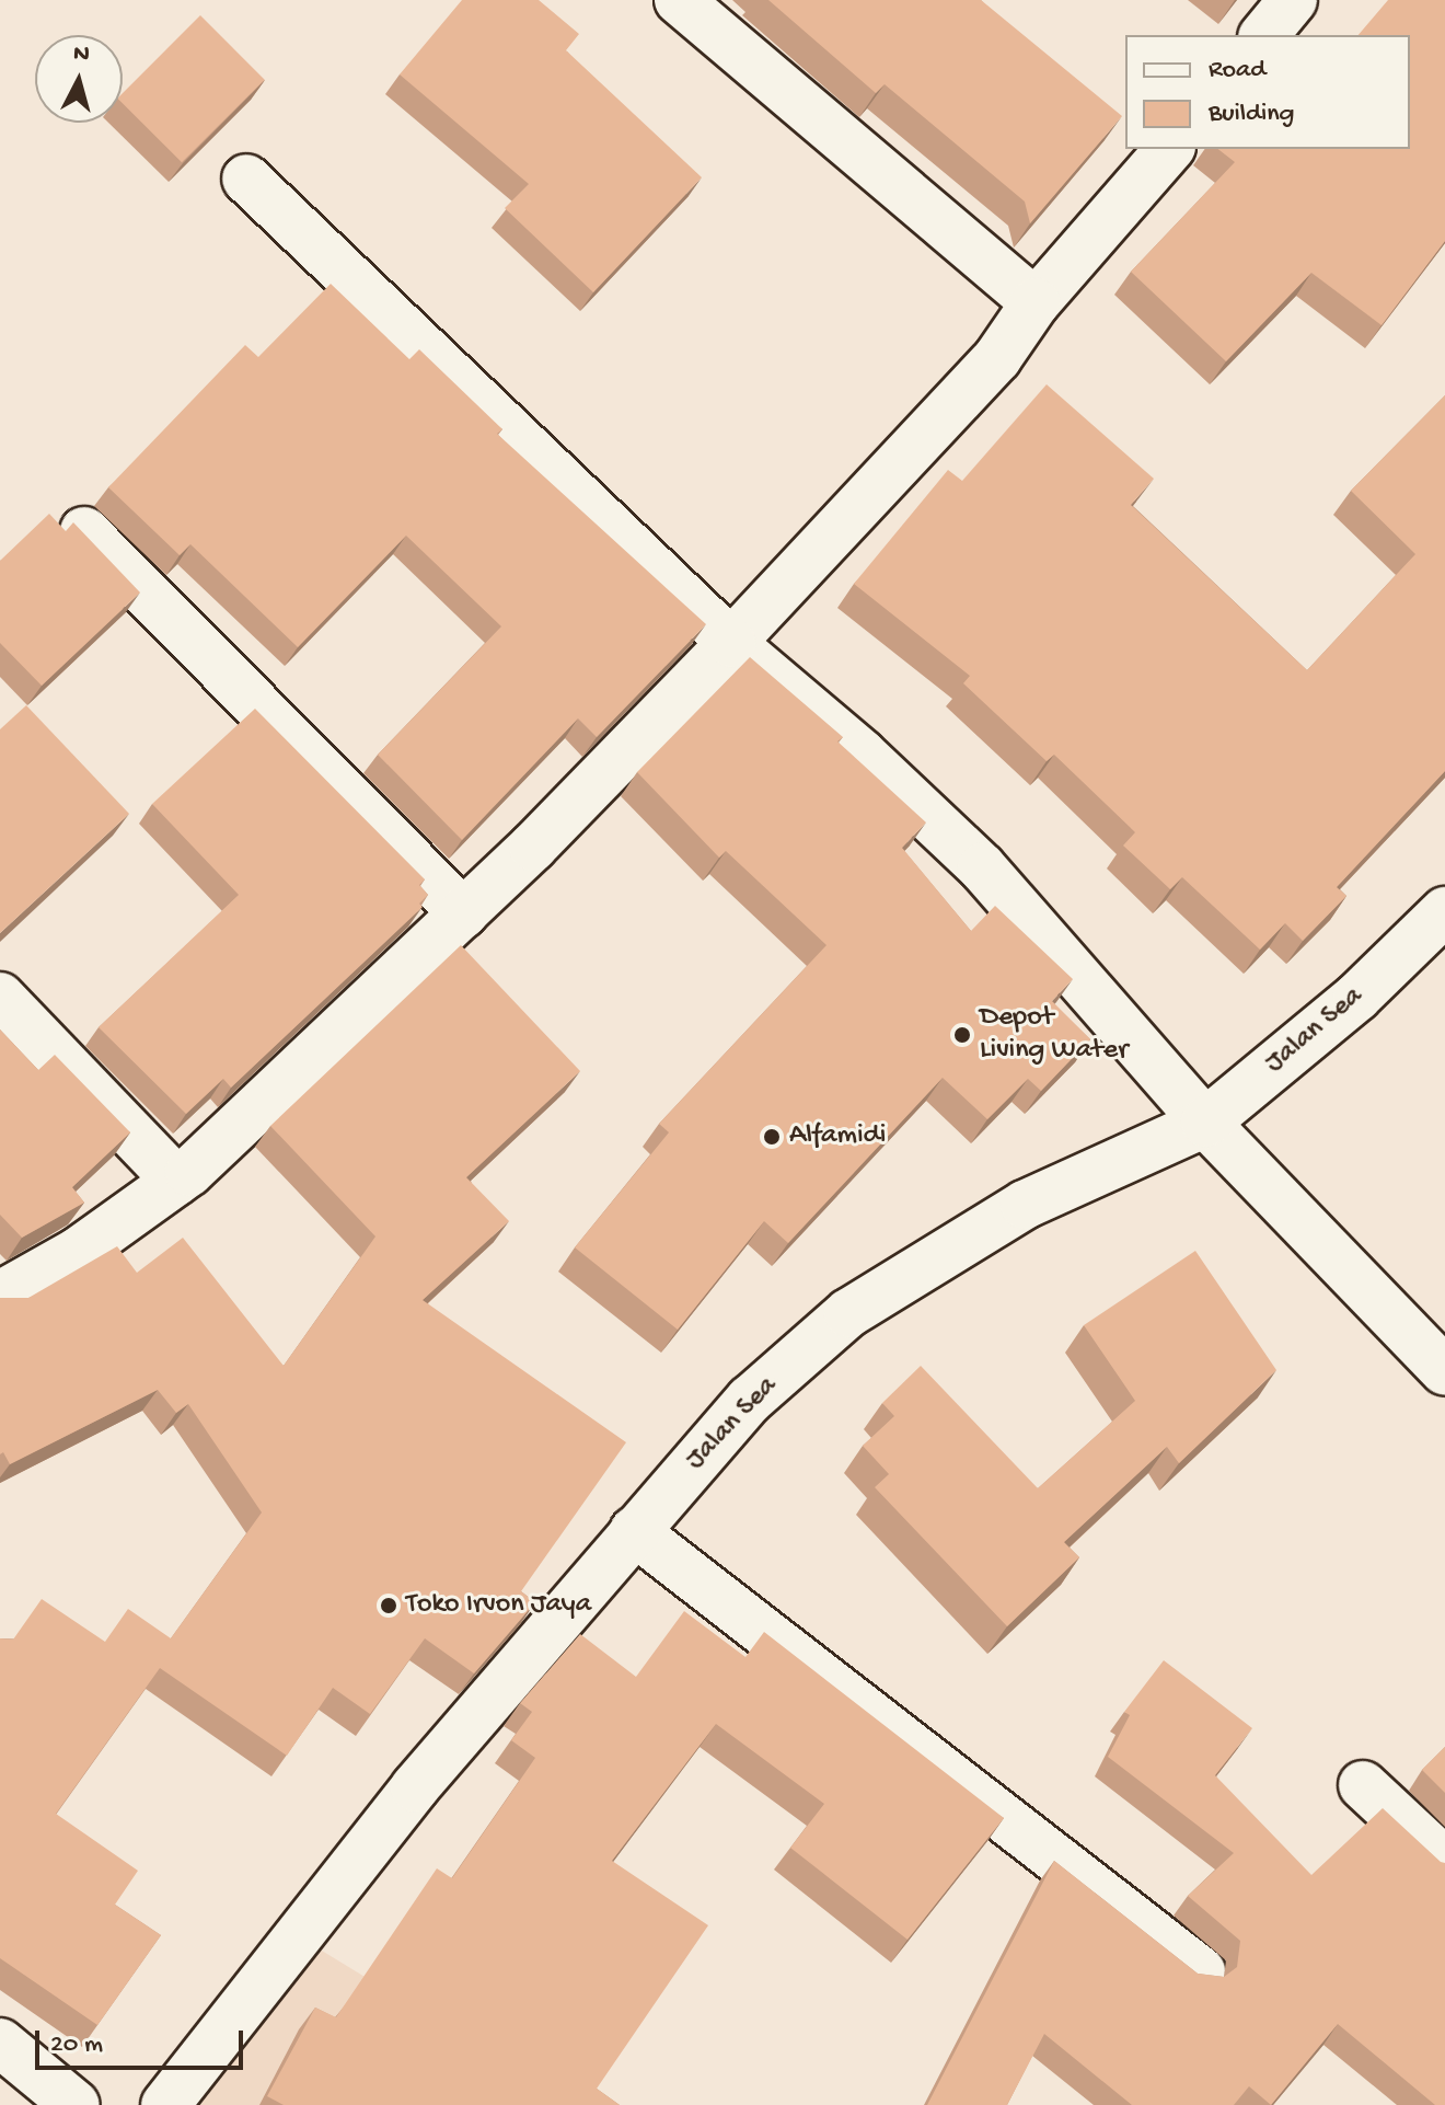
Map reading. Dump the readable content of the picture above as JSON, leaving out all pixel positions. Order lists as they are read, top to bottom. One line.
{"streets":{"street":["Jalan Sea"]},"places":["Depot Living Water","Alfamidi","Toko Irvon Jaya"],"legend":["Road","Building"],"scale_bar":"20 m","north":"top"}
